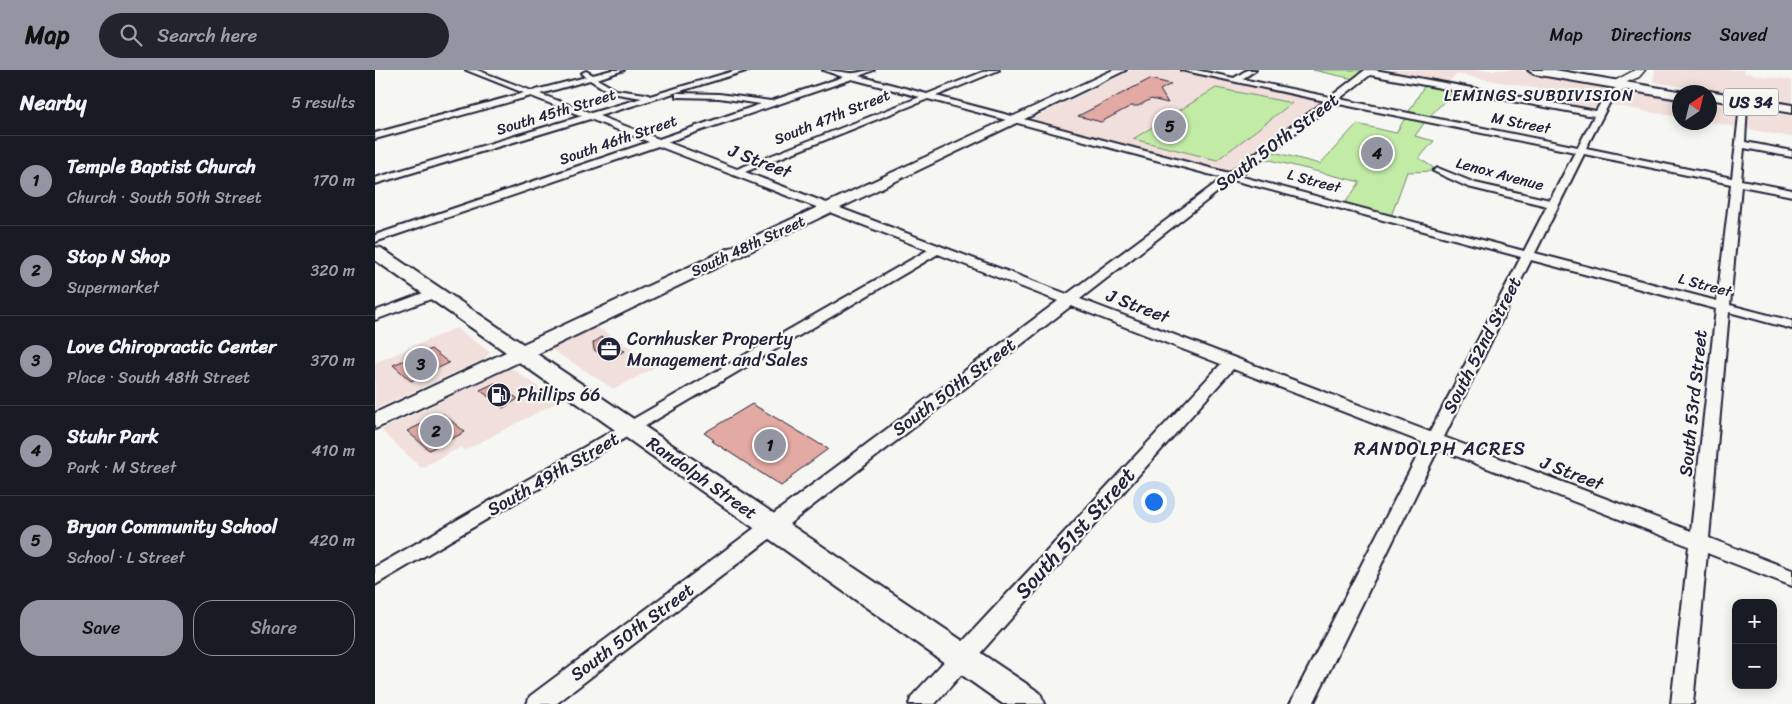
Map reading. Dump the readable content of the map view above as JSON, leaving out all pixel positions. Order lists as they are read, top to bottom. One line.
{"streets":{"main road":["US 34","South 48th Street","Randolph Street"],"street":["South 45th Street","South 47th Street","M Street","South 46th Street","South 50th Street","J Street","Lenox Avenue","L Street","South 52nd Street","South 53rd Street","South 49th Street","South 51st Street"]},"crossings":[["US 34","South 53rd Street"],["South 45th Street","J Street"],["South 47th Street","J Street"],["South 47th Street","L Street"],["M Street","South 50th Street"],["M Street","South 52nd Street"],["M Street","South 53rd Street"],["South 46th Street","J Street"],["South 46th Street","L Street"],["South 50th Street","J Street"],["South 50th Street","L Street"],["South 50th Street","Randolph Street"],["J Street","South 48th Street"],["J Street","South 52nd Street"],["J Street","South 53rd Street"],["J Street","South 49th Street"],["J Street","South 51st Street"],["Lenox Avenue","South 52nd Street"],["L Street","South 48th Street"],["L Street","South 52nd Street"],["L Street","South 53rd Street"],["South 48th Street","Randolph Street"],["South 49th Street","Randolph Street"],["Randolph Street","South 51st Street"]],"districts":["LEMINGS SUBDIVISION","RANDOLPH ACRES"],"places":{"office":["Cornhusker Property Management and Sales"],"fuel station":["Phillips 66"]},"north":"top right","page":{"header":"Map","search":"Search here","nav":["Map","Directions","Saved"],"heading":["Nearby","5 results"],"pins":["5","4","3","2","1"],"list":[{"mark":"1","name":"Temple Baptist Church","note":"Church · South 50th Street","value":"170 m"},{"mark":"2","name":"Stop N Shop","note":"Supermarket","value":"320 m"},{"mark":"3","name":"Love Chiropractic Center","note":"Place · South 48th Street","value":"370 m"},{"mark":"4","name":"Stuhr Park","note":"Park · M Street","value":"410 m"},{"mark":"5","name":"Bryan Community School","note":"School · L Street","value":"420 m"}],"buttons":["Save","Share"],"map_buttons":["+","−"]}}
